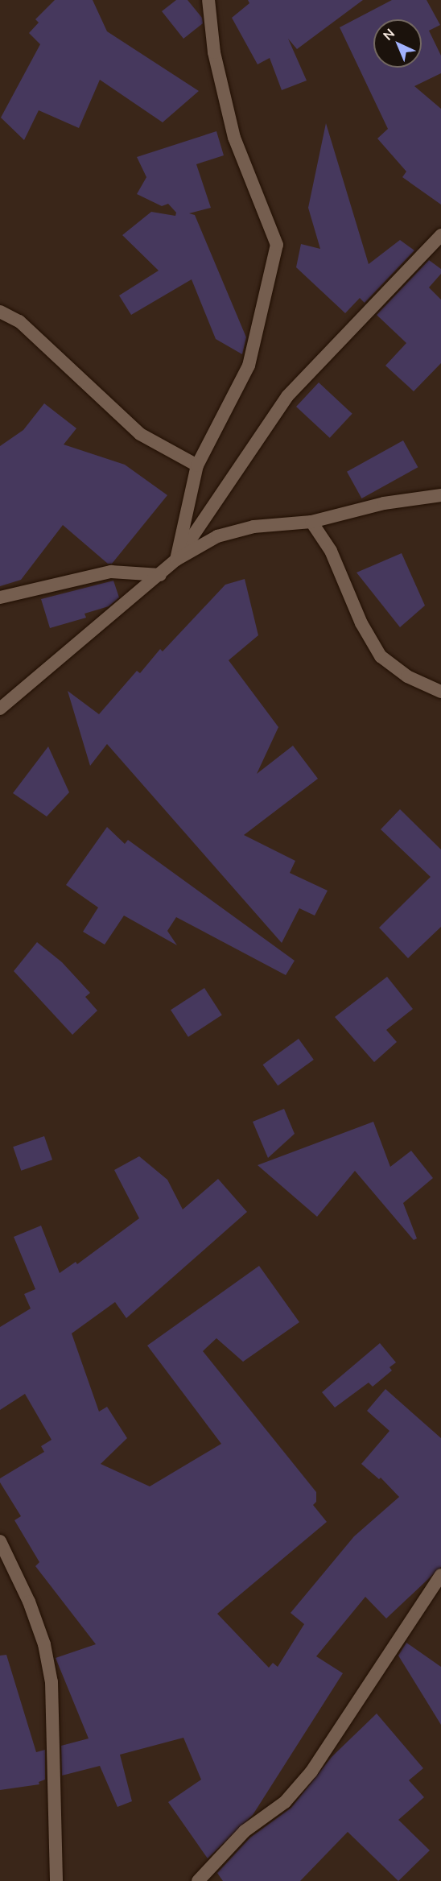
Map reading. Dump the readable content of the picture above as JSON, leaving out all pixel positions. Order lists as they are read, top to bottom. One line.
{"north":"top left"}
